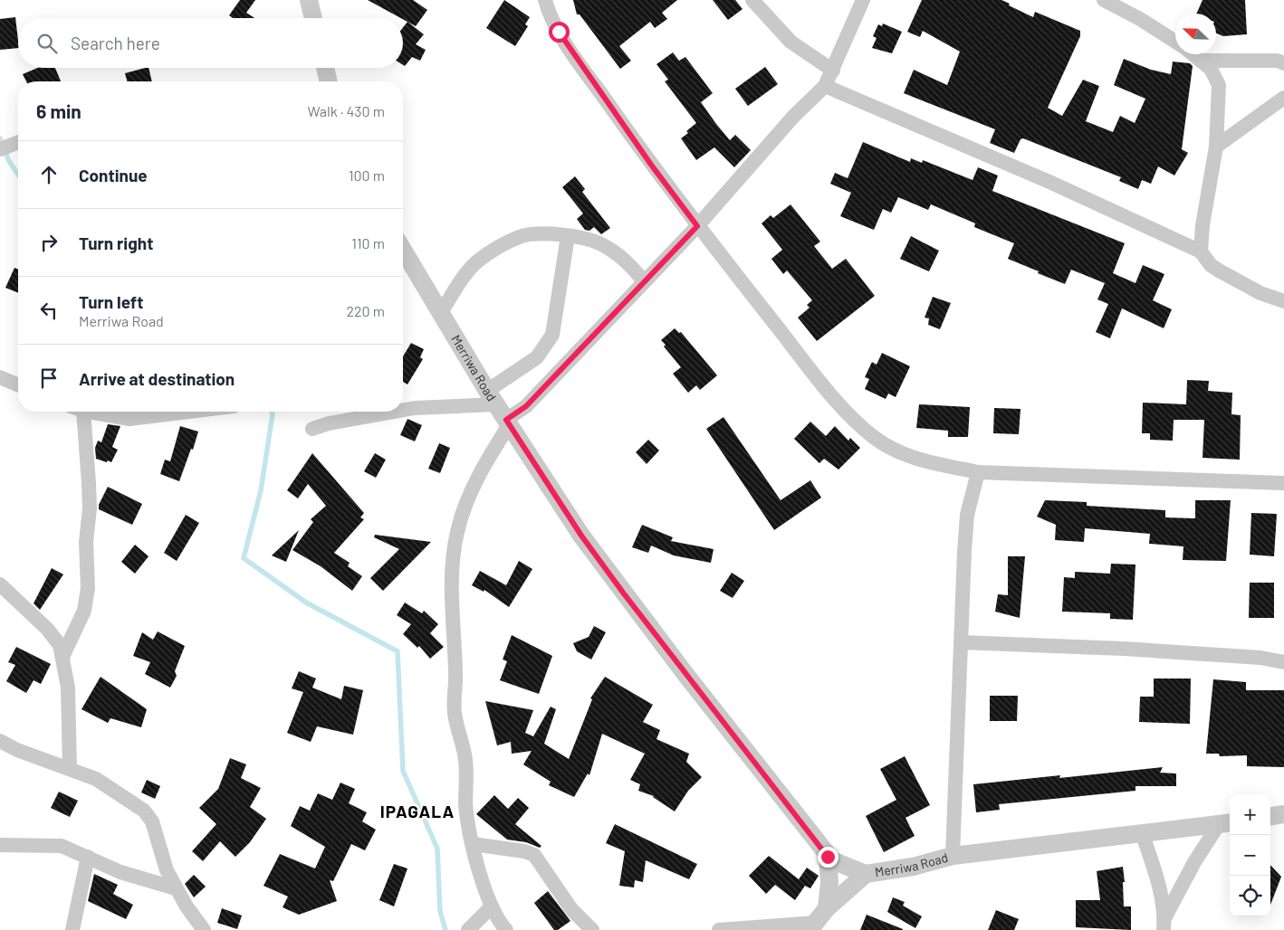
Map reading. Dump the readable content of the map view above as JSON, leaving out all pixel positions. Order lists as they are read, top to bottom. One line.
{"streets":{"street":["Merriwa Road"]},"districts":["IPAGALA"],"north":"top left","page":{"search":"Search here","heading":["6 min","Walk · 430 m"],"list":[["Continue","100 m"],["Turn right","110 m"],["Turn left","Merriwa Road","220 m"],"Arrive at destination"],"map_buttons":["+","−"]}}
